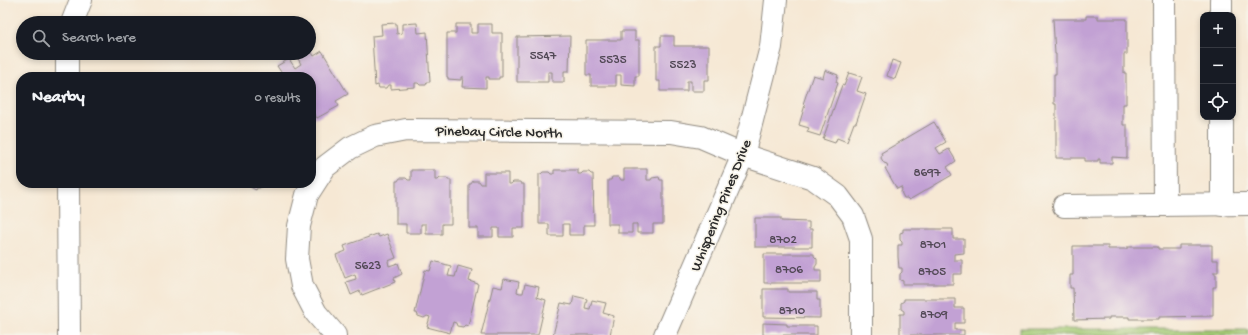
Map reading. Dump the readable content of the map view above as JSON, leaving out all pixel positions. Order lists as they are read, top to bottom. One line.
{"streets":{"street":["Pinebay Circle North","Whispering Pines Drive"]},"crossings":[["Pinebay Circle North","Whispering Pines Drive"]],"house_numbers":["5547","5535","5523","8697","8702","8701","5623","8706","8705","8710","8709"],"page":{"map_buttons":["+","−"],"search":"Search here","heading":["Nearby","0 results"]}}
